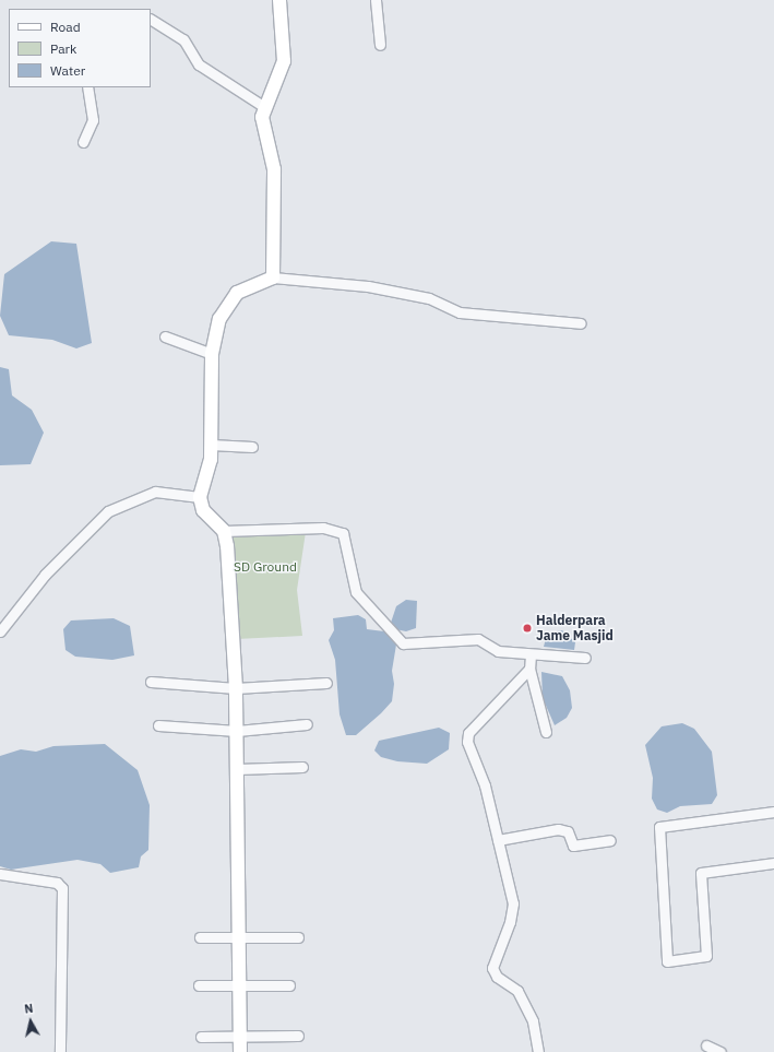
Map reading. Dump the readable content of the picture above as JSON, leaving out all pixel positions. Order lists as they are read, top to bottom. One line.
{"parks":["SD Ground"],"places":["Halderpara Jame Masjid"],"legend":["Road","Park","Water"],"north":"top"}
